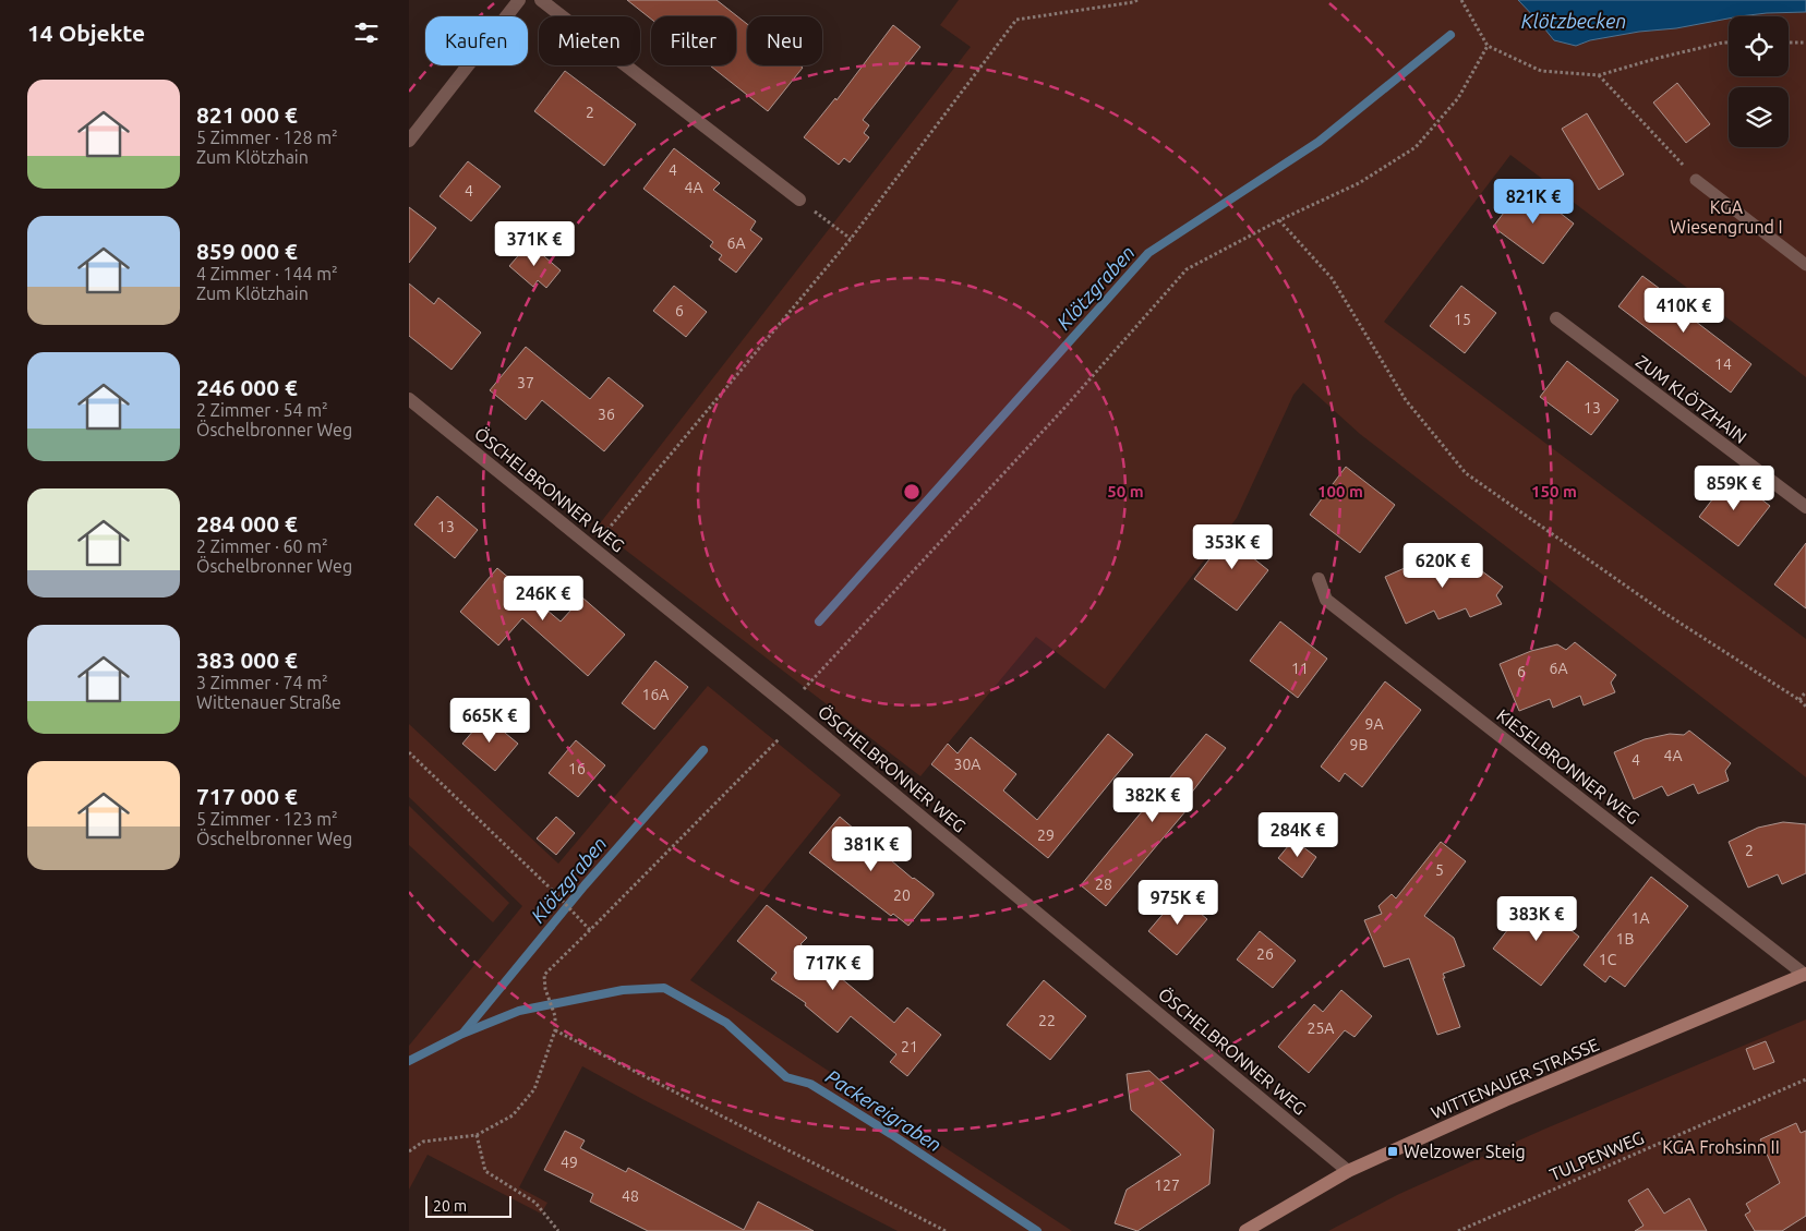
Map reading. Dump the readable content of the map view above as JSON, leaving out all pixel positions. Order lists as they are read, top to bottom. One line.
{"streets":{"street":["ZUM KLÖTZHAIN","ÖSCHELBRONNER WEG","KIESELBRONNER WEG","WITTENAUER STRASSE"],"path":["TULPENWEG"]},"crossings":[["ÖSCHELBRONNER WEG","WITTENAUER STRASSE"],["KIESELBRONNER WEG","WITTENAUER STRASSE"]],"water":["Klötzbecken","Klötzgraben","Packereigraben"],"parks":["KGA Wiesengrund I","KGA Frohsinn II"],"places":{"transit":["Welzower Steig"]},"house_numbers":["2","4","4A","4","6A","6","15","14","37","13","36","13","11","6A","6","16A","9A","9B","4A","4","30A","16","29","2","5","28","20","1A","1B","26","1C","22","25A","21","49","127","48"],"scale_bar":"20 m","page":{"heading":"14 Objekte","chip":["Kaufen","Mieten","Filter","Neu"],"list":[{"name":"821 000 €","note":"5 Zimmer · 128 m² · Zum Klötzhain"},{"name":"859 000 €","note":"4 Zimmer · 144 m² · Zum Klötzhain"},{"name":"246 000 €","note":"2 Zimmer · 54 m² · Öschelbronner Weg"},{"name":"284 000 €","note":"2 Zimmer · 60 m² · Öschelbronner Weg"},{"name":"383 000 €","note":"3 Zimmer · 74 m² · Wittenauer Straße"},{"name":"717 000 €","note":"5 Zimmer · 123 m² · Öschelbronner Weg"}],"price":["821K €","371K €","410K €","859K €","353K €","620K €","246K €","665K €","382K €","284K €","381K €","975K €","383K €","717K €"],"scale":"20 m"},"rings":["50 m","100 m","150 m"]}
